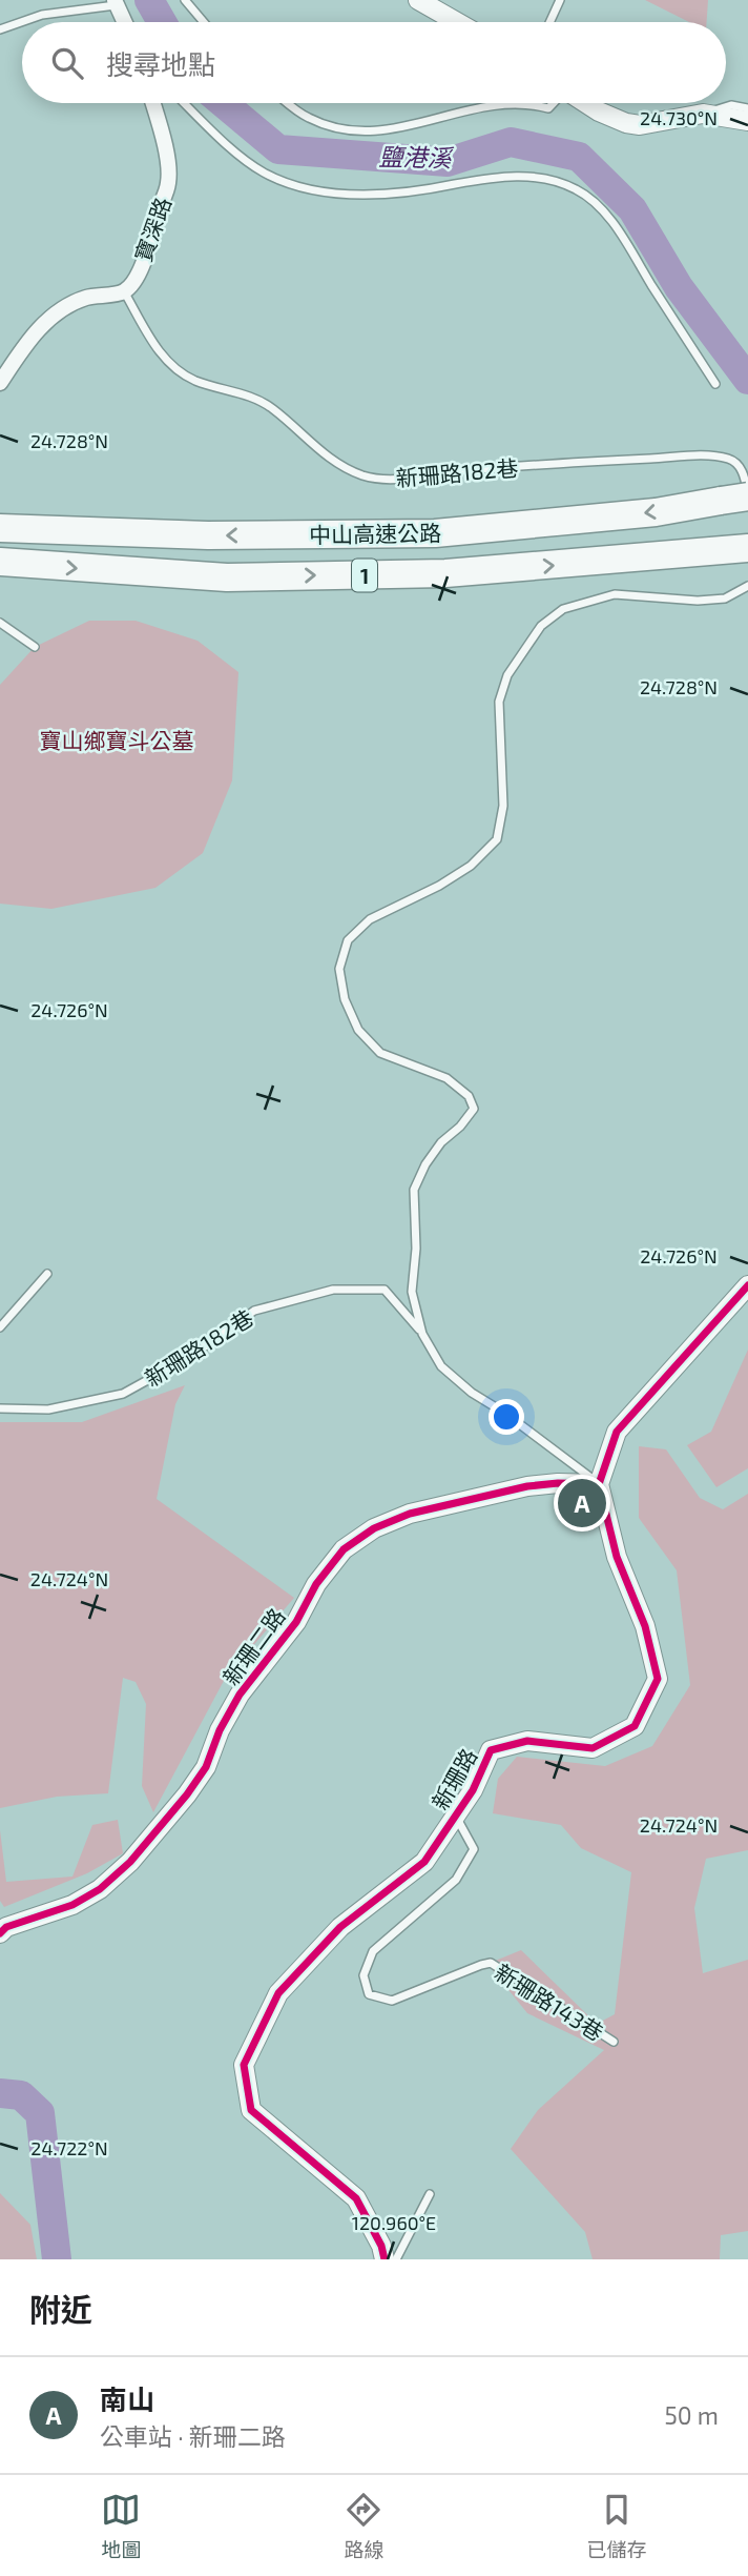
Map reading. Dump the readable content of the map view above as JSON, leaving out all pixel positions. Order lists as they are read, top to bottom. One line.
{"streets":{"highway":["中山高速公路","1"],"street":["寶深路","新珊二路","新珊路"],"lane":["新珊路182巷","新珊路143巷"]},"crossings":[["寶深路","新珊路182巷"],["新珊路182巷","中山高速公路"],["新珊路182巷","新珊二路"],["新珊路182巷","新珊路"],["新珊二路","新珊路"],["新珊路","新珊路143巷"]],"water":["鹽港溪"],"parks":["寶山鄉寶斗公墓"],"page":{"search":"搜尋地點","pins":"A","heading":"附近","list":[{"mark":"A","name":"南山","note":"公車站 · 新珊二路","value":"50 m"}],"nav":["地圖","路線","已儲存"]},"coordinates":["24.730°N","24.728°N","24.726°N","24.724°N","24.722°N","120.960°E"]}
